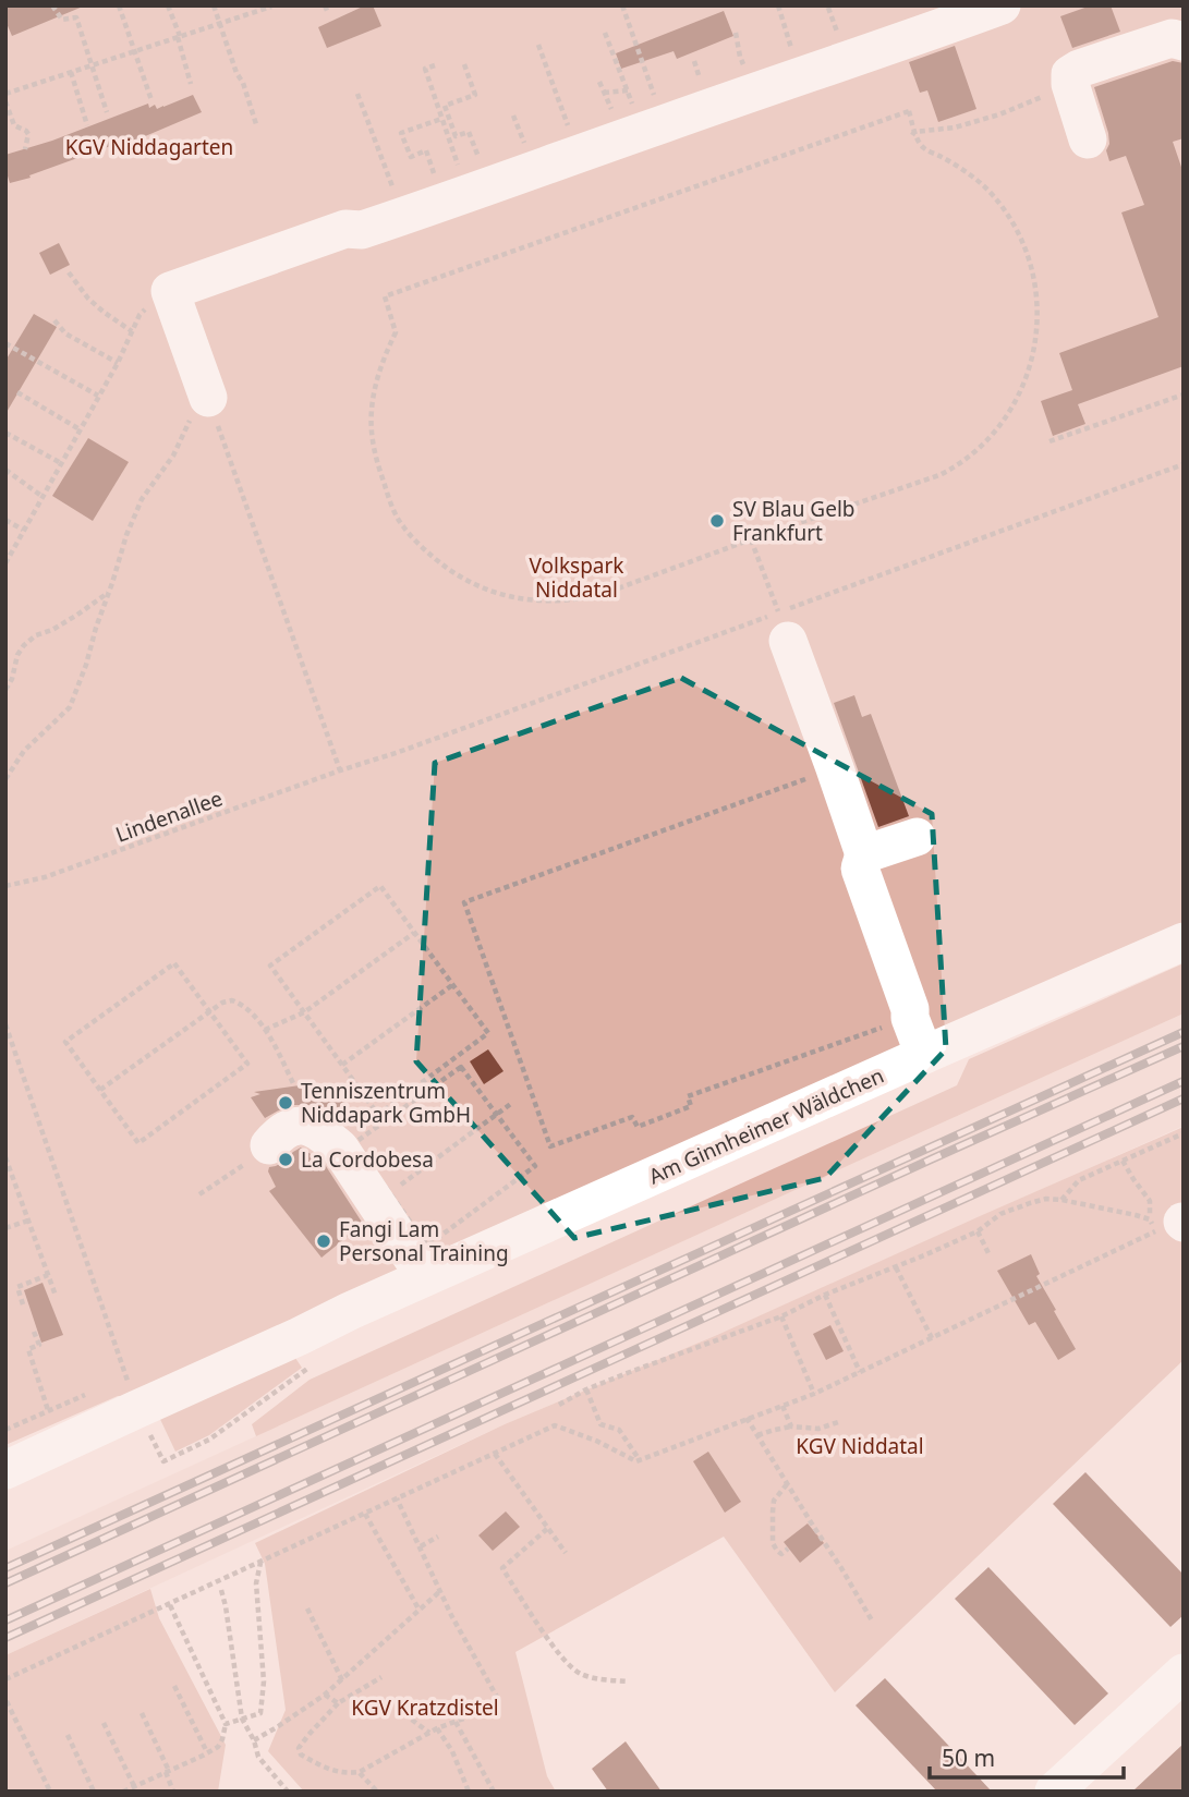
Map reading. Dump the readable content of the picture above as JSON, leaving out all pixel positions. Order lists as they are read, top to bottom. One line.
{"streets":{"street":["Am Ginnheimer Wäldchen"],"path":["Lindenallee"]},"parks":["KGV Niddagarten","Volkspark Niddatal","KGV Niddatal","KGV Kratzdistel"],"places":["SV Blau Gelb Frankfurt","Tenniszentrum Niddapark GmbH","La Cordobesa","Fangi Lam Personal Training"],"scale_bar":"50 m"}
